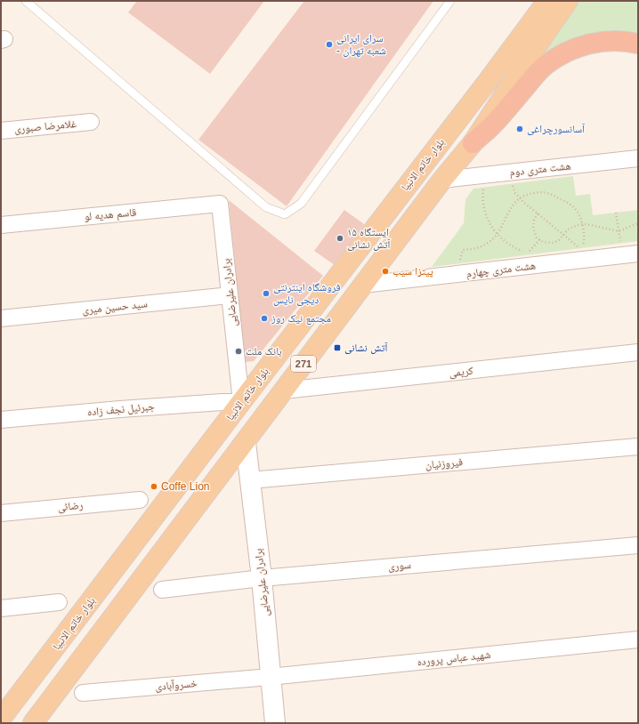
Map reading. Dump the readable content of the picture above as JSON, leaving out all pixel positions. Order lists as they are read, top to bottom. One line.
{"streets":{"main road":["بلوار خاتم الانبیا","برادران علیرضایی","271"],"street":["غلامرضا صبوری","هشت متری دوم","قاسم هدیه لو","هشت متری چهارم","سید حسین میری","کریمی","جبرئیل نجف زاده","فیروزنیان","رضائی","سوری","شهید عباس پرورده","خسروآبادی"]},"crossings":[["بلوار خاتم الانبیا","برادران علیرضایی"],["بلوار خاتم الانبیا","جبرئیل نجف زاده"],["هشت متری دوم","271"],["قاسم هدیه لو","برادران علیرضایی"],["هشت متری چهارم","271"],["برادران علیرضایی","سید حسین میری"],["برادران علیرضایی","271"],["برادران علیرضایی","جبرئیل نجف زاده"],["برادران علیرضایی","فیروزنیان"],["برادران علیرضایی","سوری"],["برادران علیرضایی","شهید عباس پرورده"],["برادران علیرضایی","خسروآبادی"],["271","کریمی"],["شهید عباس پرورده","خسروآبادی"]],"places":{"other":["سرای ایرانی - شعبه تهران","آسانسورچراغی","ایستگاه ۱۵ آتش نشانی","پیتزا سیب","فروشگاه اینترنتی دیجی نایس","مجتمع نیک‌ روز","بانک ملت","Coffe Lion"],"transit":["آتش نشانی"]}}
